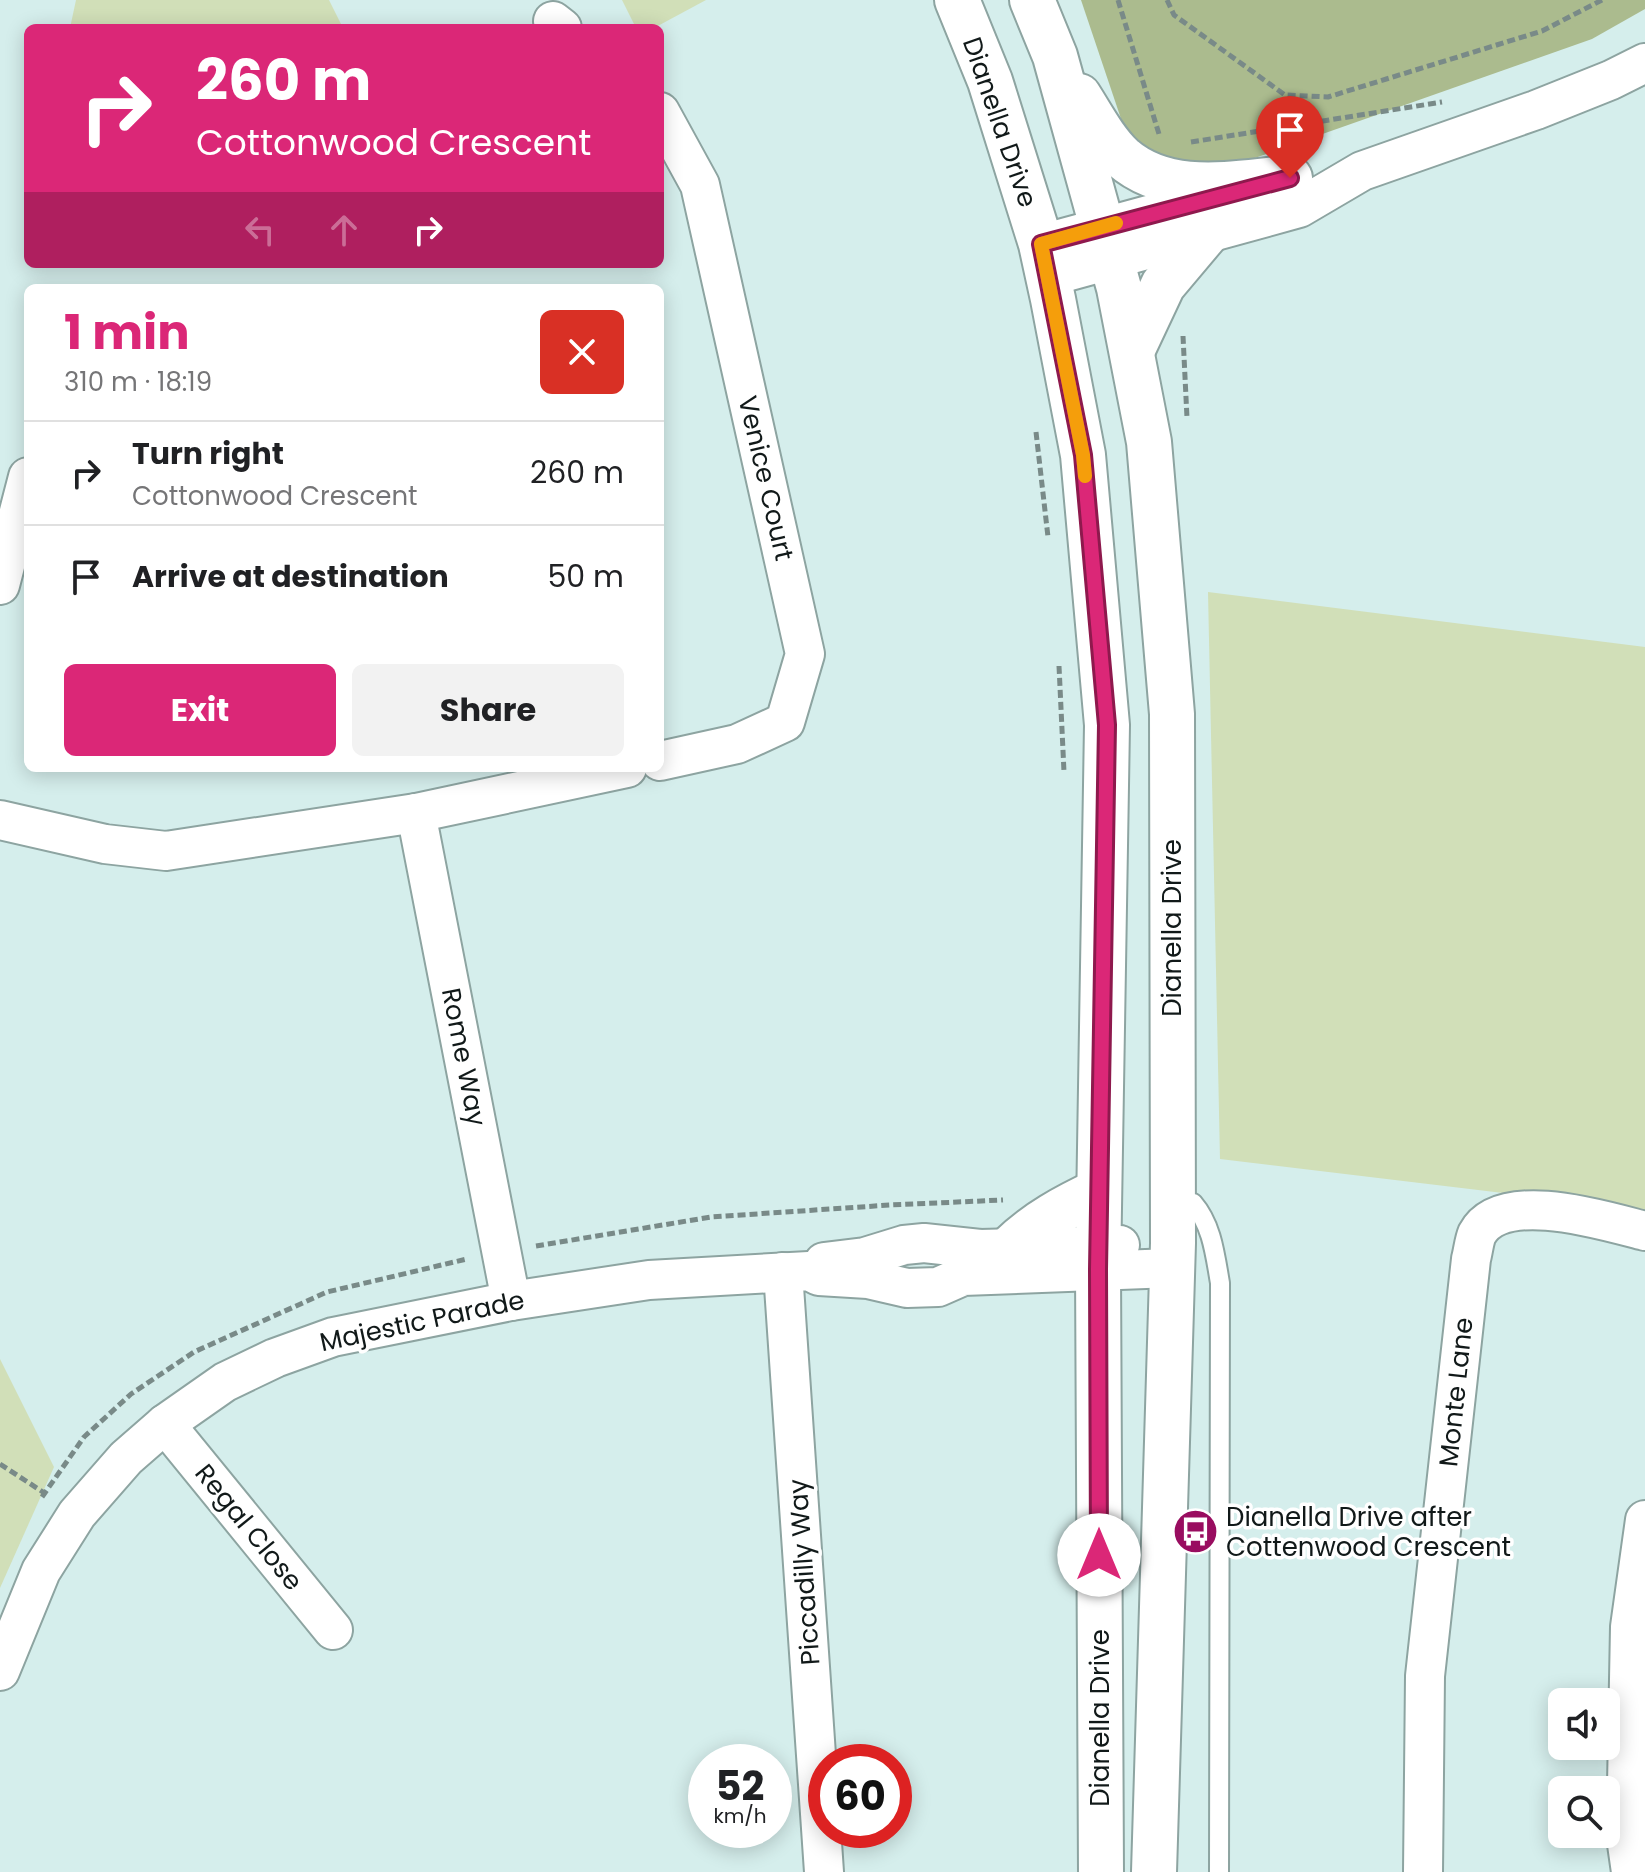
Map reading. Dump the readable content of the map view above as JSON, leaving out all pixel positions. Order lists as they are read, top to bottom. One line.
{"streets":{"main road":["Dianella Drive"],"street":["Venice Court","Rome Way","Majestic Parade","Monte Lane","Regal Close","Piccadilly Way"]},"crossings":[["Dianella Drive","Majestic Parade"],["Rome Way","Majestic Parade"],["Majestic Parade","Regal Close"],["Majestic Parade","Piccadilly Way"]],"places":{"bus stop":["Dianella Drive after Cottenwood Crescent"]},"page":{"turn":["260 m","Cottonwood Crescent"],"heading":["1 min","310 m · 18:19"],"list":[{"name":"Turn right","note":"Cottonwood Crescent","value":"260 m"},{"name":"Arrive at destination","value":"50 m"}],"buttons":["Exit","Share"],"speed":"52 km/h","limit":"60"}}
